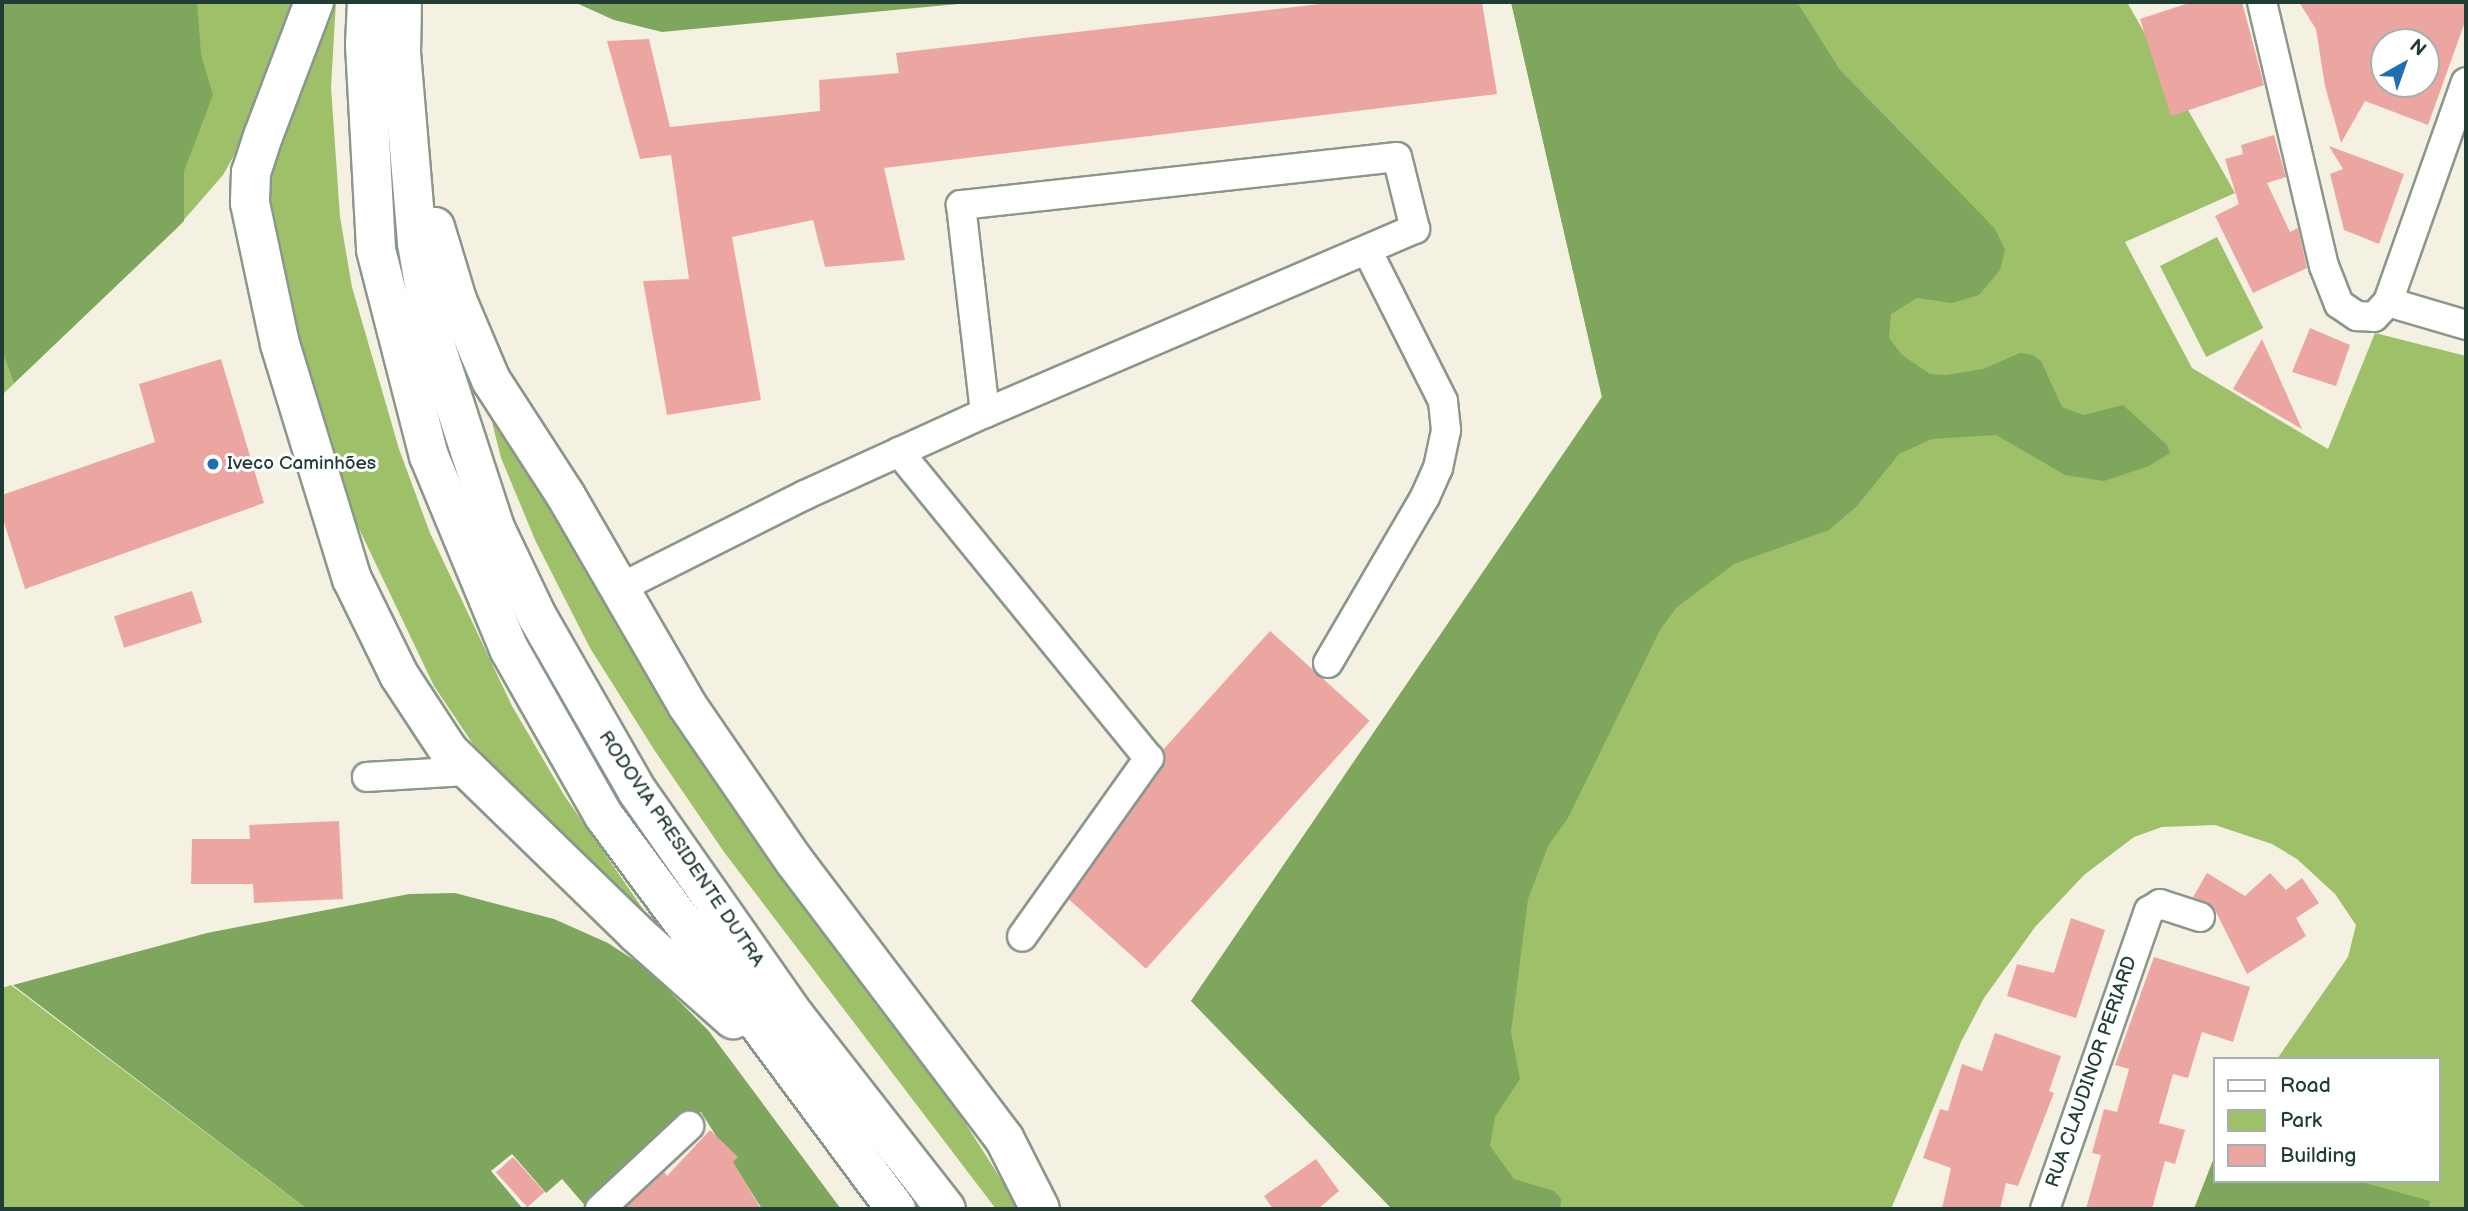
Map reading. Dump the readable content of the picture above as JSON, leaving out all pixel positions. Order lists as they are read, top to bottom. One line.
{"streets":{"highway":["RODOVIA PRESIDENTE DUTRA"],"street":["RUA CLAUDINOR PERIARD"]},"places":["Iveco Caminhões"],"legend":["Road","Park","Building"],"north":"top right"}
